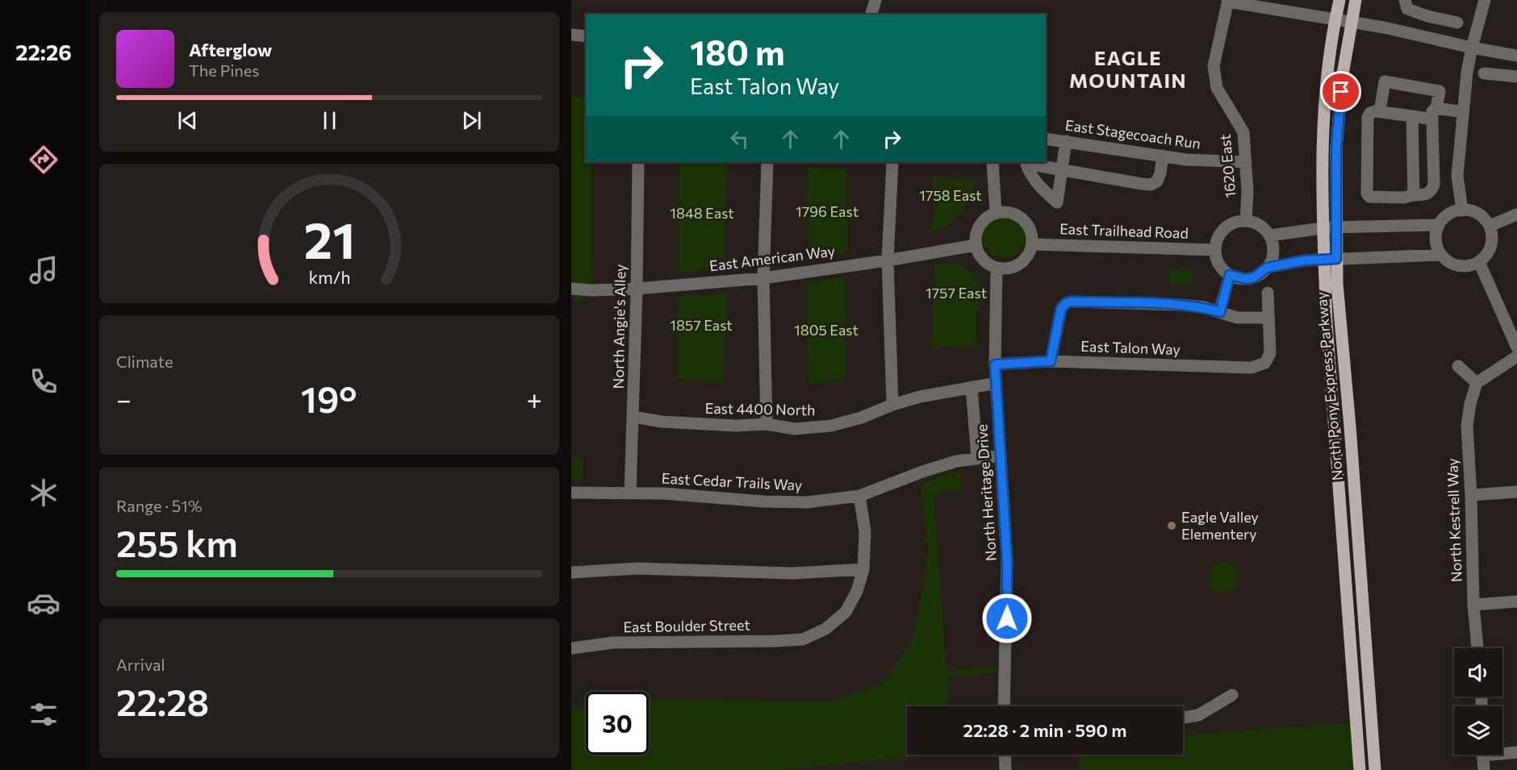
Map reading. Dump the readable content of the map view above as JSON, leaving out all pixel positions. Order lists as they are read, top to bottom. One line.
{"streets":{"main road":["North Pony Express Parkway"],"street":["East Stagecoach Run","1620 East","East Trailhead Road","East American Way","North Angie's Alley","East Talon Way","East 4400 North","East Cedar Trails Way","North Heritage Drive","North Kestrell Way","East Boulder Street"]},"crossings":[["East Stagecoach Run","1620 East"],["1620 East","East Trailhead Road"],["East Trailhead Road","East American Way"],["East Trailhead Road","North Heritage Drive"],["East American Way","North Angie's Alley"],["East American Way","North Heritage Drive"],["North Angie's Alley","East 4400 North"],["North Angie's Alley","East Cedar Trails Way"],["East Talon Way","North Heritage Drive"],["East 4400 North","North Heritage Drive"],["East Cedar Trails Way","North Heritage Drive"]],"districts":["EAGLE MOUNTAIN"],"parks":["1758 East","1796 East","1848 East","1757 East","1857 East","1805 East"],"places":["Eagle Valley Elementery"],"page":{"tabs":"22:26","turn":["180 m","East Talon Way"],"song":["Afterglow","The Pines"],"tile":["Climate",["Range · 51%","255 km"],["Arrival","22:28"]],"heat":["−","19°","+"],"limit":"30","trip":"22:28 · 2 min · 590 m","gauge":["21","km/h"]}}
